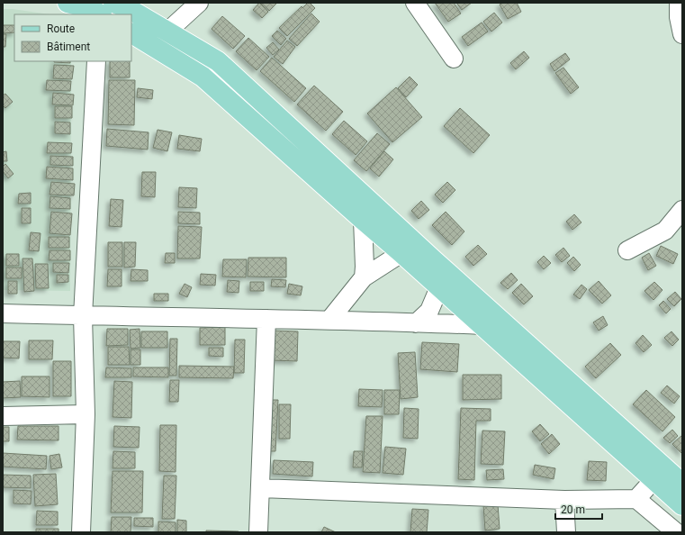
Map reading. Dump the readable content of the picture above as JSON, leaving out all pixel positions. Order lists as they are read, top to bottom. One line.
{"legend":["Route","Bâtiment"],"scale_bar":"20 m"}
